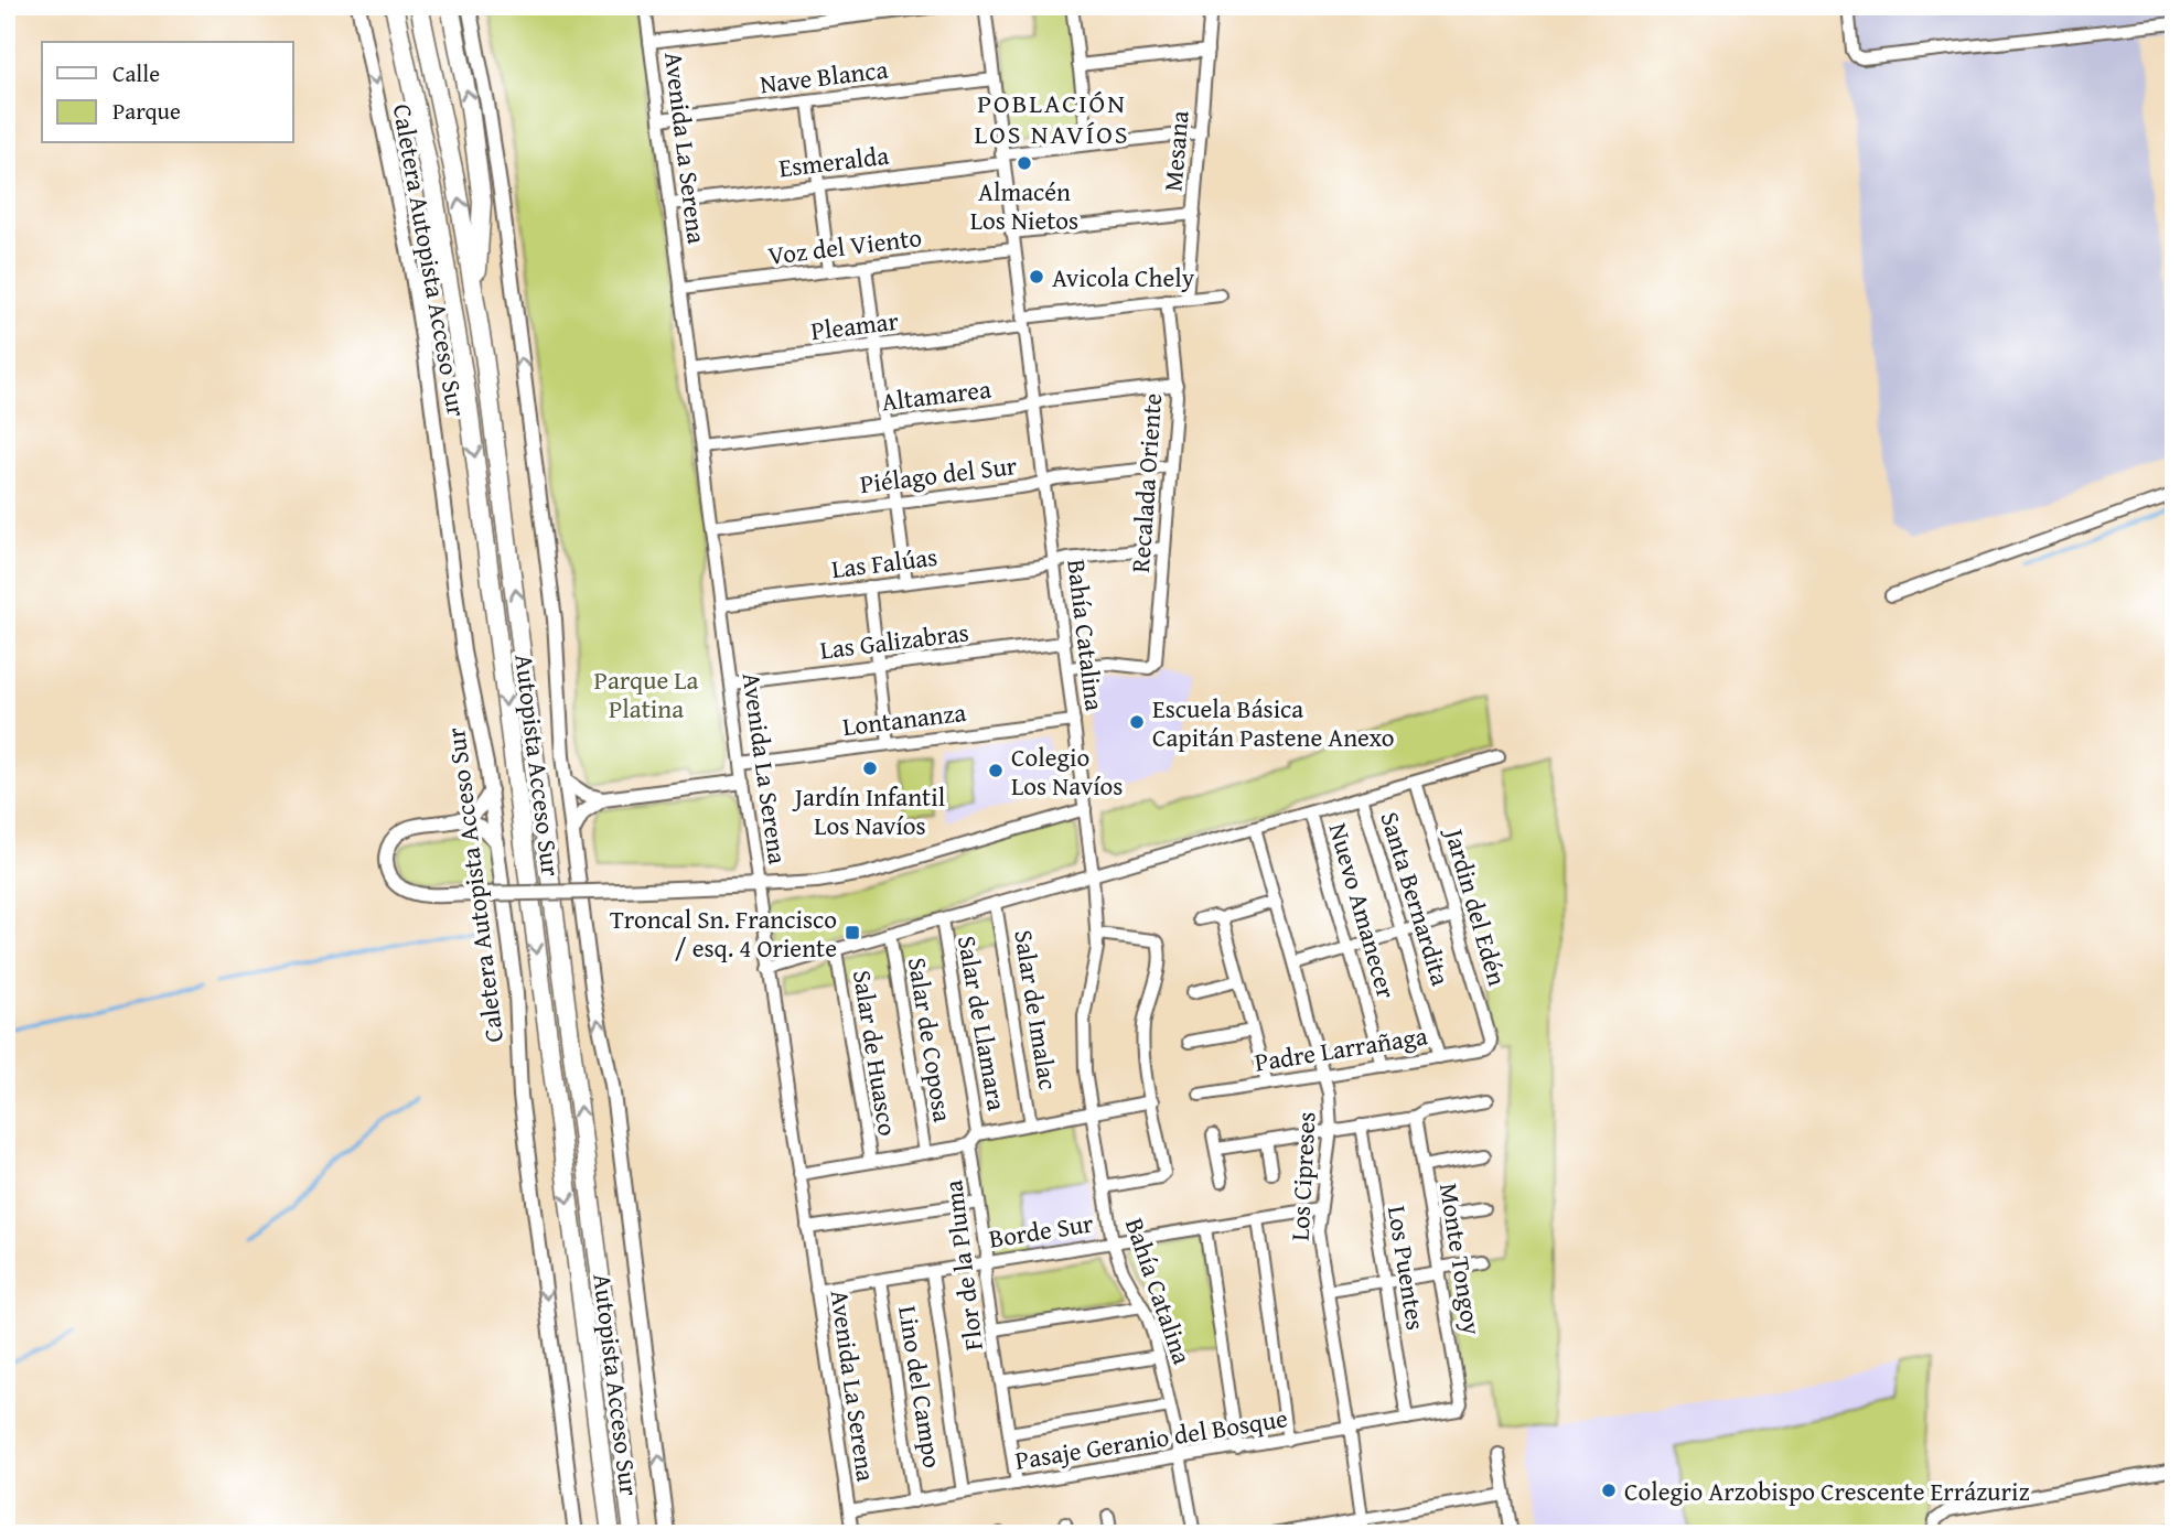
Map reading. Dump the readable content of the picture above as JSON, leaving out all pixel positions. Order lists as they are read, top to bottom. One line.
{"streets":{"highway":["Autopista Acceso Sur"],"main road":["Caletera Autopista Acceso Sur"],"street":["Nave Blanca","Avenida La Serena","Mesana","Esmeralda","Voz del Viento","Pleamar","Altamarea","Piélago del Sur","Recalada Oriente","Las Falúas","Bahía Catalina","Las Galizabras","Lontananza","Santa Bernardita","Jardin del Edén","Nuevo Amanecer","Salar de Imalac","Salar de Llamara","Salar de Coposa","Padre Larrañaga","Salar de Huasco","Los Cipreses","Borde Sur","Monte Tongoy","Flor de la Pluma","Los Puentes","Lino del Campo","Pasaje Geranio del Bosque"]},"crossings":[["Nave Blanca","Avenida La Serena"],["Nave Blanca","Bahía Catalina"],["Avenida La Serena","Esmeralda"],["Avenida La Serena","Voz del Viento"],["Avenida La Serena","Pleamar"],["Avenida La Serena","Altamarea"],["Avenida La Serena","Piélago del Sur"],["Avenida La Serena","Las Falúas"],["Avenida La Serena","Las Galizabras"],["Avenida La Serena","Lontananza"],["Avenida La Serena","Borde Sur"],["Avenida La Serena","Pasaje Geranio del Bosque"],["Mesana","Esmeralda"],["Mesana","Pleamar"],["Esmeralda","Bahía Catalina"],["Voz del Viento","Bahía Catalina"],["Pleamar","Recalada Oriente"],["Pleamar","Bahía Catalina"],["Altamarea","Recalada Oriente"],["Altamarea","Bahía Catalina"],["Piélago del Sur","Recalada Oriente"],["Piélago del Sur","Bahía Catalina"],["Recalada Oriente","Las Falúas"],["Recalada Oriente","Bahía Catalina"],["Las Falúas","Bahía Catalina"],["Bahía Catalina","Las Galizabras"],["Bahía Catalina","Lontananza"],["Bahía Catalina","Borde Sur"],["Bahía Catalina","Pasaje Geranio del Bosque"],["Santa Bernardita","Padre Larrañaga"],["Jardin del Edén","Padre Larrañaga"],["Nuevo Amanecer","Padre Larrañaga"],["Salar de Llamara","Flor de la Pluma"],["Padre Larrañaga","Los Cipreses"],["Los Cipreses","Borde Sur"],["Los Cipreses","Pasaje Geranio del Bosque"],["Borde Sur","Flor de la Pluma"],["Borde Sur","Lino del Campo"],["Monte Tongoy","Pasaje Geranio del Bosque"],["Flor de la Pluma","Pasaje Geranio del Bosque"],["Los Puentes","Pasaje Geranio del Bosque"],["Lino del Campo","Pasaje Geranio del Bosque"]],"districts":["POBLACIÓN LOS NAVÍOS"],"parks":["Parque La Platina"],"places":{"other":["Almacén Los Nietos","Avicola Chely","Escuela Básica Capitán Pastene Anexo","Jardín Infantil Los Navíos","Colegio Los Navíos","Colegio Arzobispo Crescente Errázuriz"],"transit":["Troncal Sn. Francisco / esq. 4 Oriente"]},"legend":["Calle","Parque"]}
